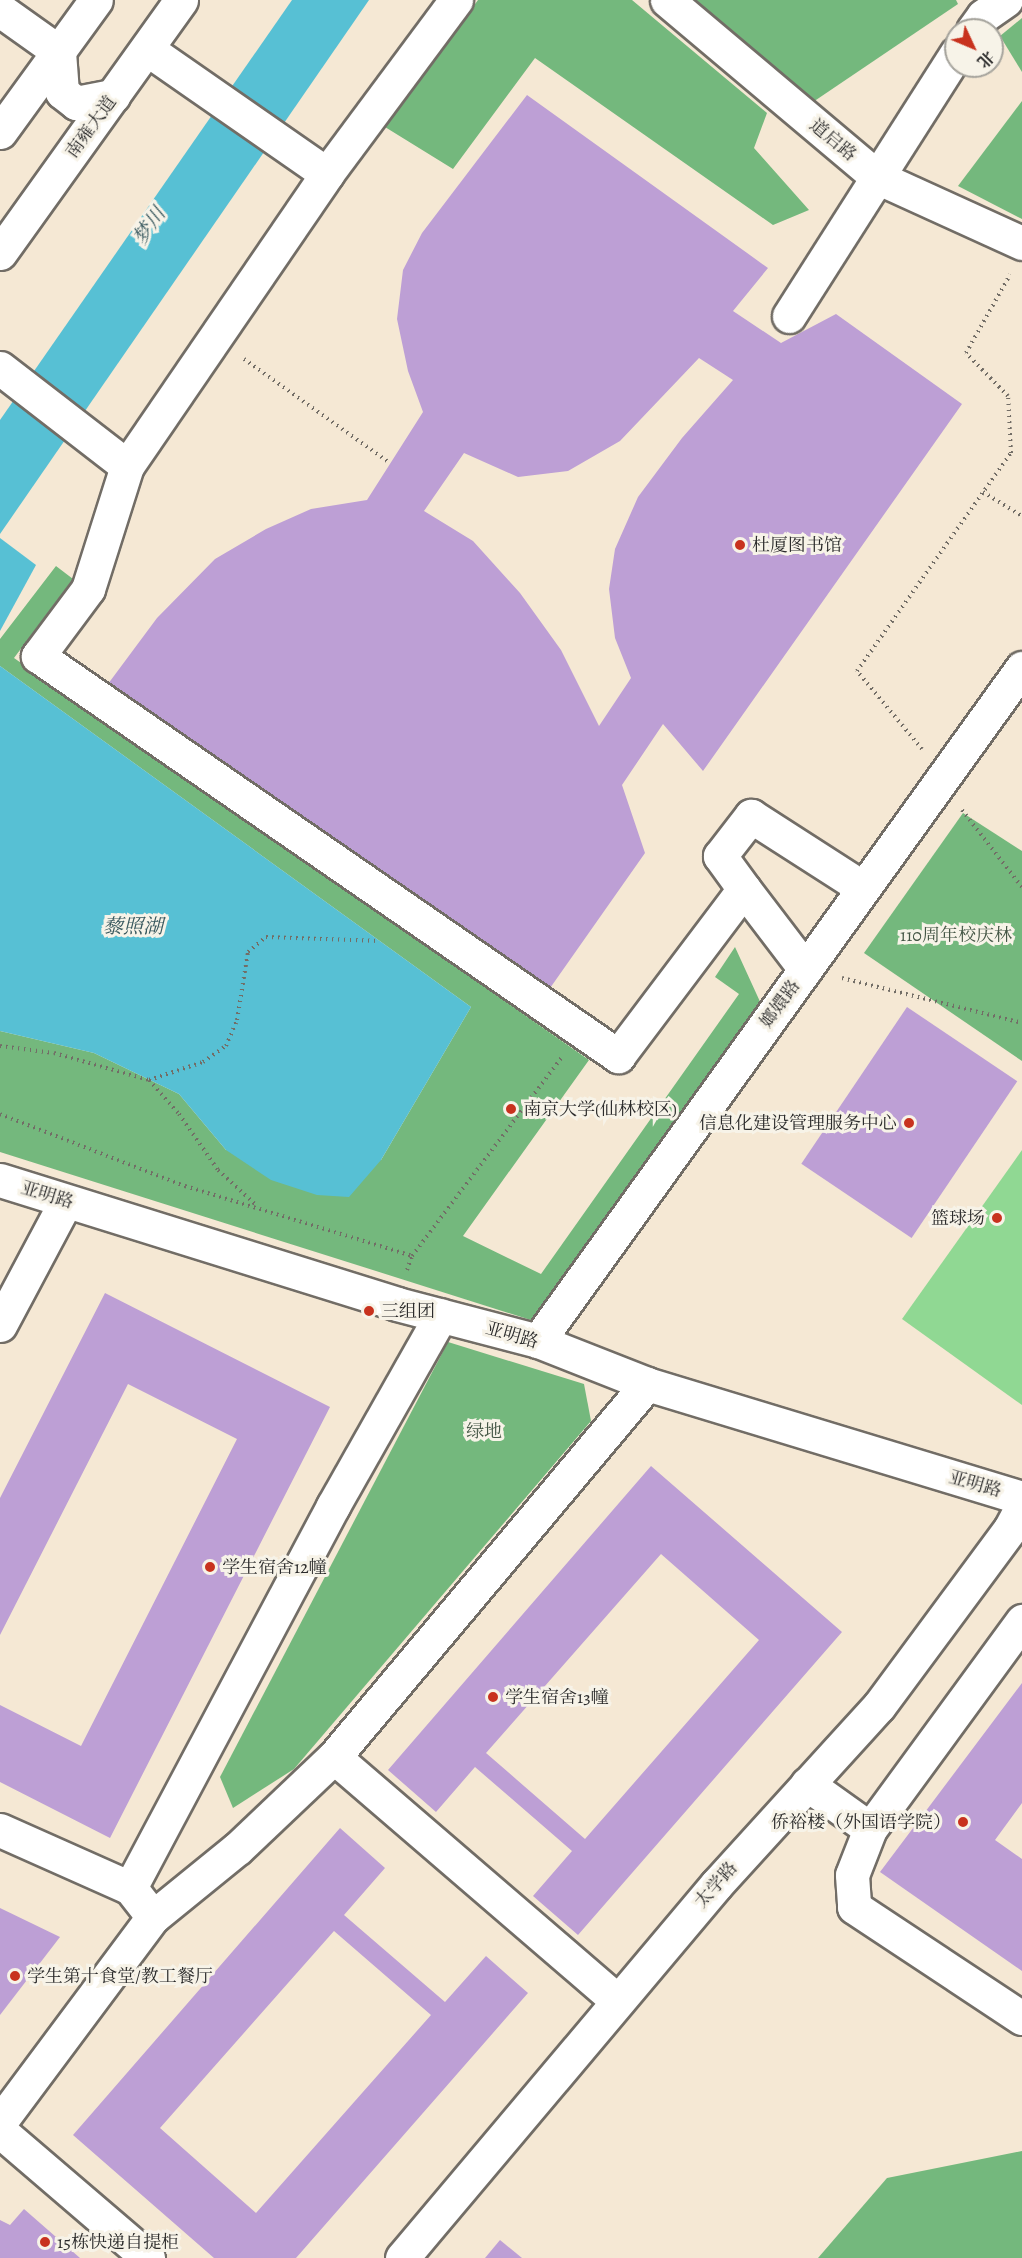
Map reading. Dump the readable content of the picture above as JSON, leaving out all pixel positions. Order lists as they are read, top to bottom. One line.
{"streets":{"street":["南雍大道","道启路","嫏嬛路","亚明路","太学路"]},"crossings":[["嫏嬛路","亚明路"]],"water":["梦川","藜照湖"],"parks":["110周年校庆林","绿地"],"places":["杜厦图书馆","南京大学(仙林校区)","信息化建设管理服务中心","篮球场","三组团","学生宿舍12幢","学生宿舍13幢","侨裕楼（外国语学院）","学生第十食堂/教工餐厅","15栋快递自提柜"],"north":"bottom right"}
